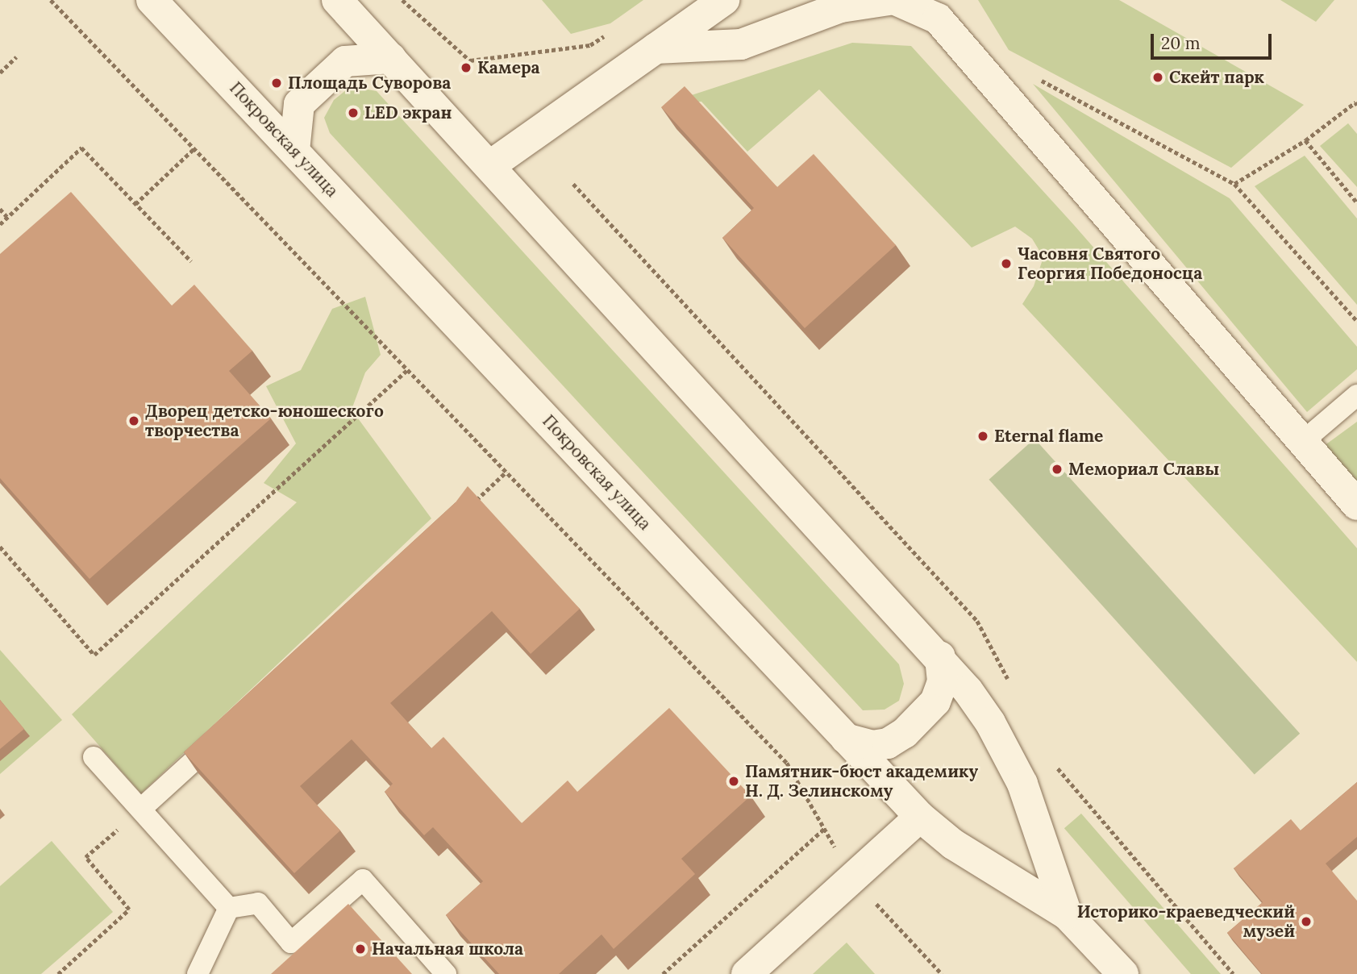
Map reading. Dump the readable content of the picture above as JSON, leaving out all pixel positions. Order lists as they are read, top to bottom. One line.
{"streets":{"main road":["Покровская улица"]},"places":["Камера","Скейт парк","Площадь Суворова","LED экран","Часовня Святого Георгия Победоносца","Дворец детско-юношеского творчества","Eternal flame","Мемориал Славы","Памятник-бюст академику Н. Д. Зелинскому","Историко-краеведческий музей","Начальная школа"],"scale_bar":"20 m"}
